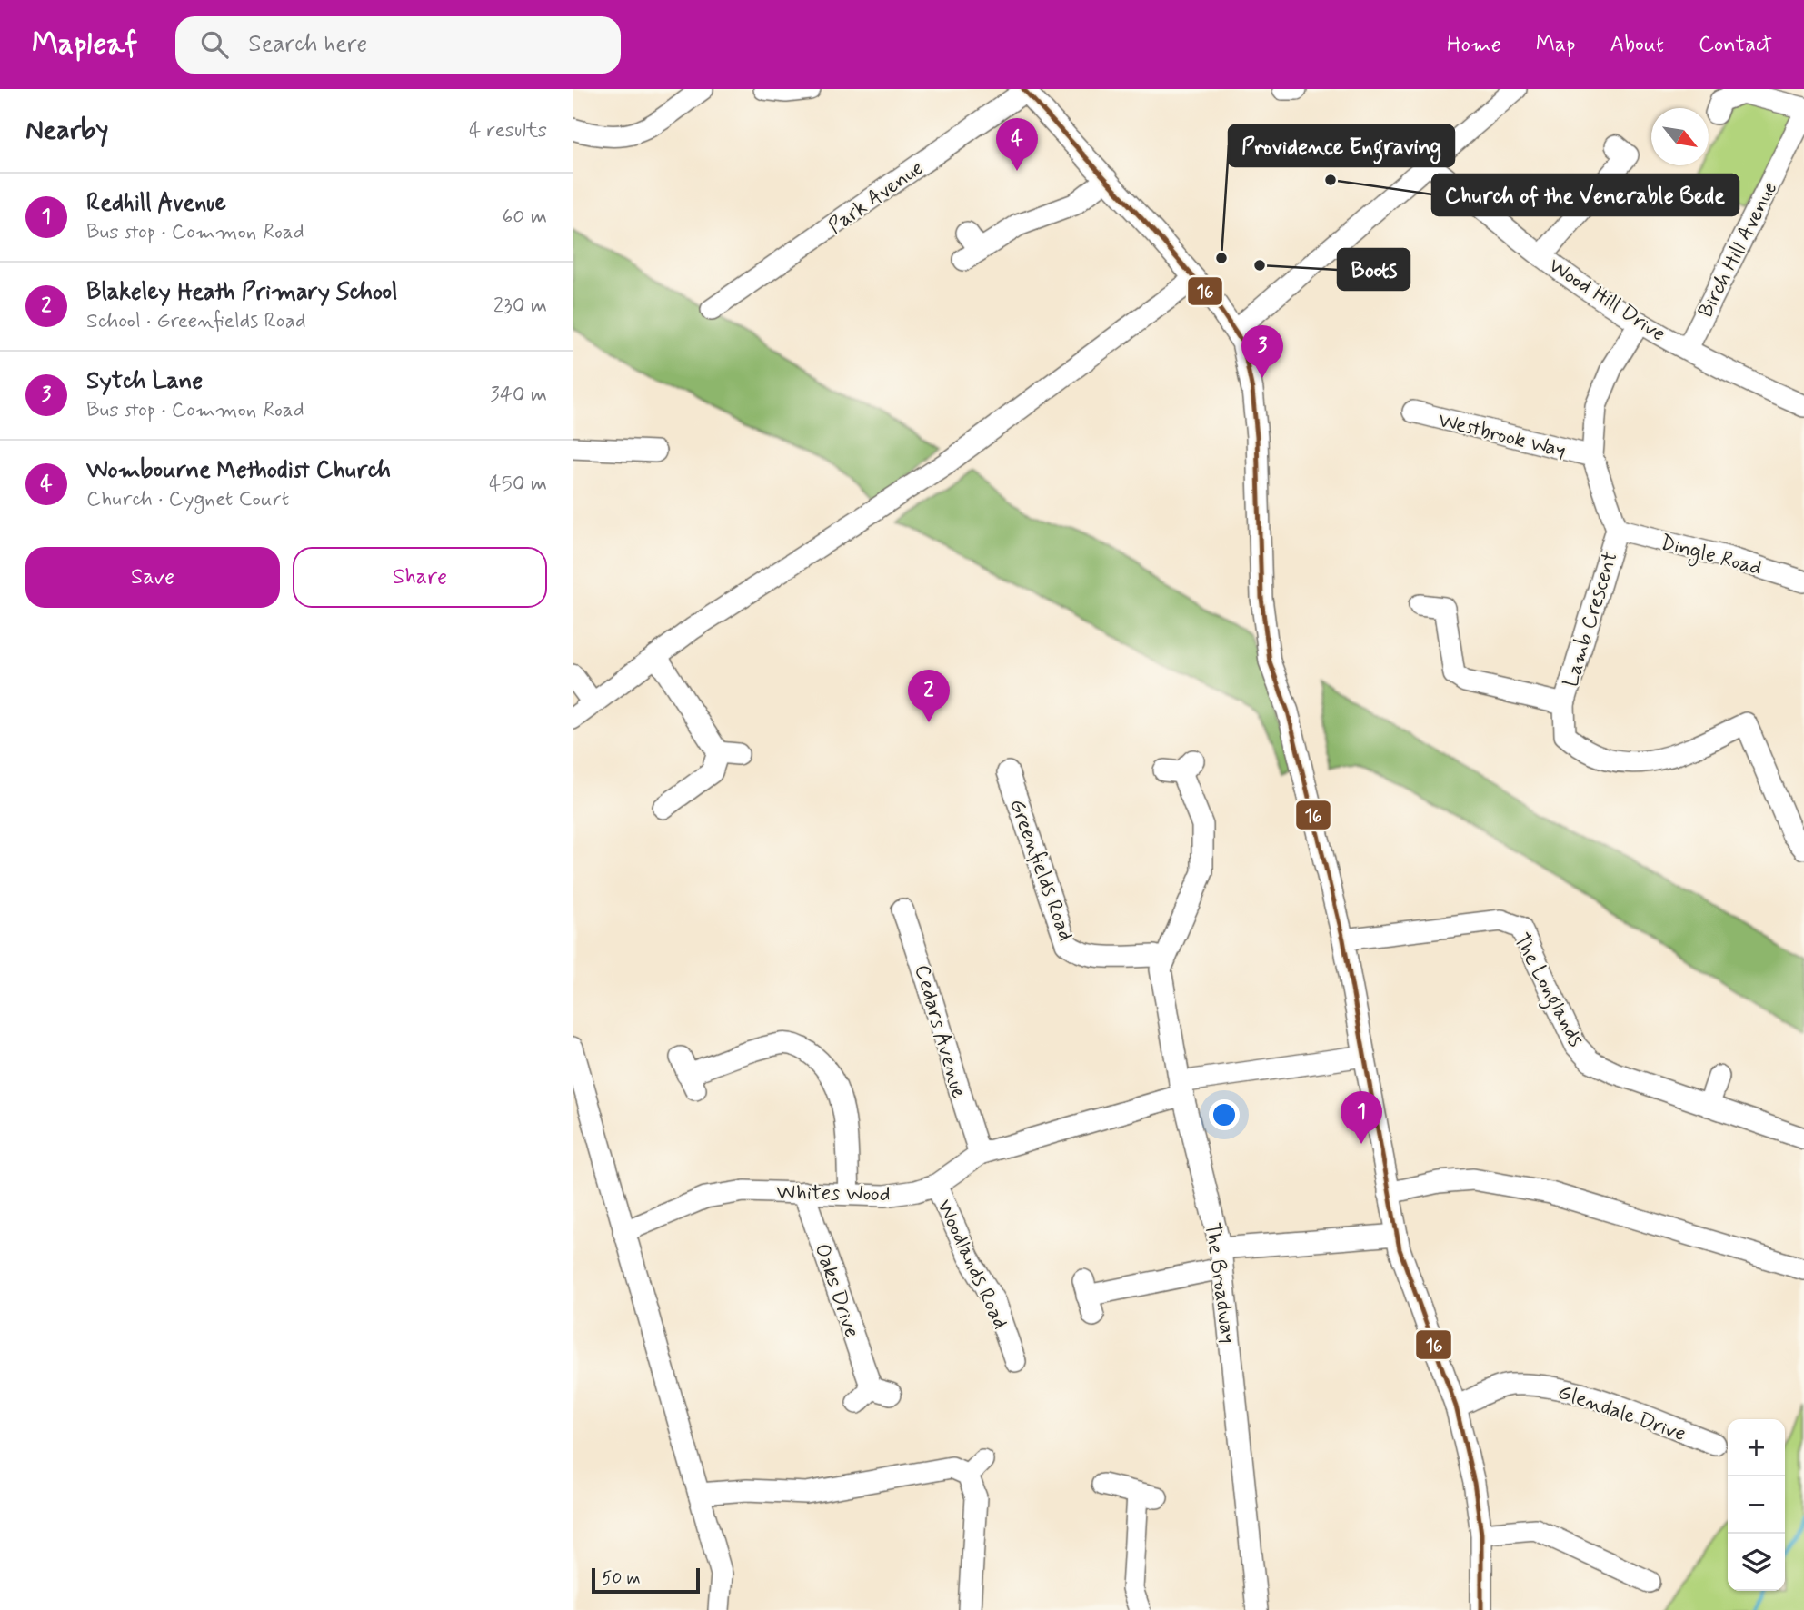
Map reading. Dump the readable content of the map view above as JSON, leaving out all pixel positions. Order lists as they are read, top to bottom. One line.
{"streets":{"street":["Park Avenue","Birch Hill Avenue","Wood Hill Drive","Westbrook Way","Dingle Road","Lamb Crescent","Greenfields Road","The Longlands","Cedars Avenue","Whites Wood","Woodlands Road","The Broadway","Oaks Drive","Glendale Drive"]},"crossings":[["Birch Hill Avenue","Wood Hill Drive"],["Wood Hill Drive","Lamb Crescent"],["Westbrook Way","Lamb Crescent"],["Dingle Road","Lamb Crescent"],["Greenfields Road","The Broadway"],["Cedars Avenue","Whites Wood"],["Whites Wood","Woodlands Road"],["Whites Wood","The Broadway"],["Whites Wood","Oaks Drive"]],"places":["Church of the Venerable Bede","Providence Engraving","Boots"],"lines":["transit line 16"],"scale_bar":"50 m","north":"bottom right","page":{"header":"Mapleaf","search":"Search here","nav":["Home","Map","About","Contact"],"heading":["Nearby","4 results"],"pins":["4","3","2","1"],"list":[{"mark":"1","name":"Redhill Avenue","note":"Bus stop · Common Road","value":"60 m"},{"mark":"2","name":"Blakeley Heath Primary School","note":"School · Greenfields Road","value":"230 m"},{"mark":"3","name":"Sytch Lane","note":"Bus stop · Common Road","value":"340 m"},{"mark":"4","name":"Wombourne Methodist Church","note":"Church · Cygnet Court","value":"450 m"}],"buttons":["Save","Share"],"map_buttons":["+","−"],"scale":"50 m"}}
